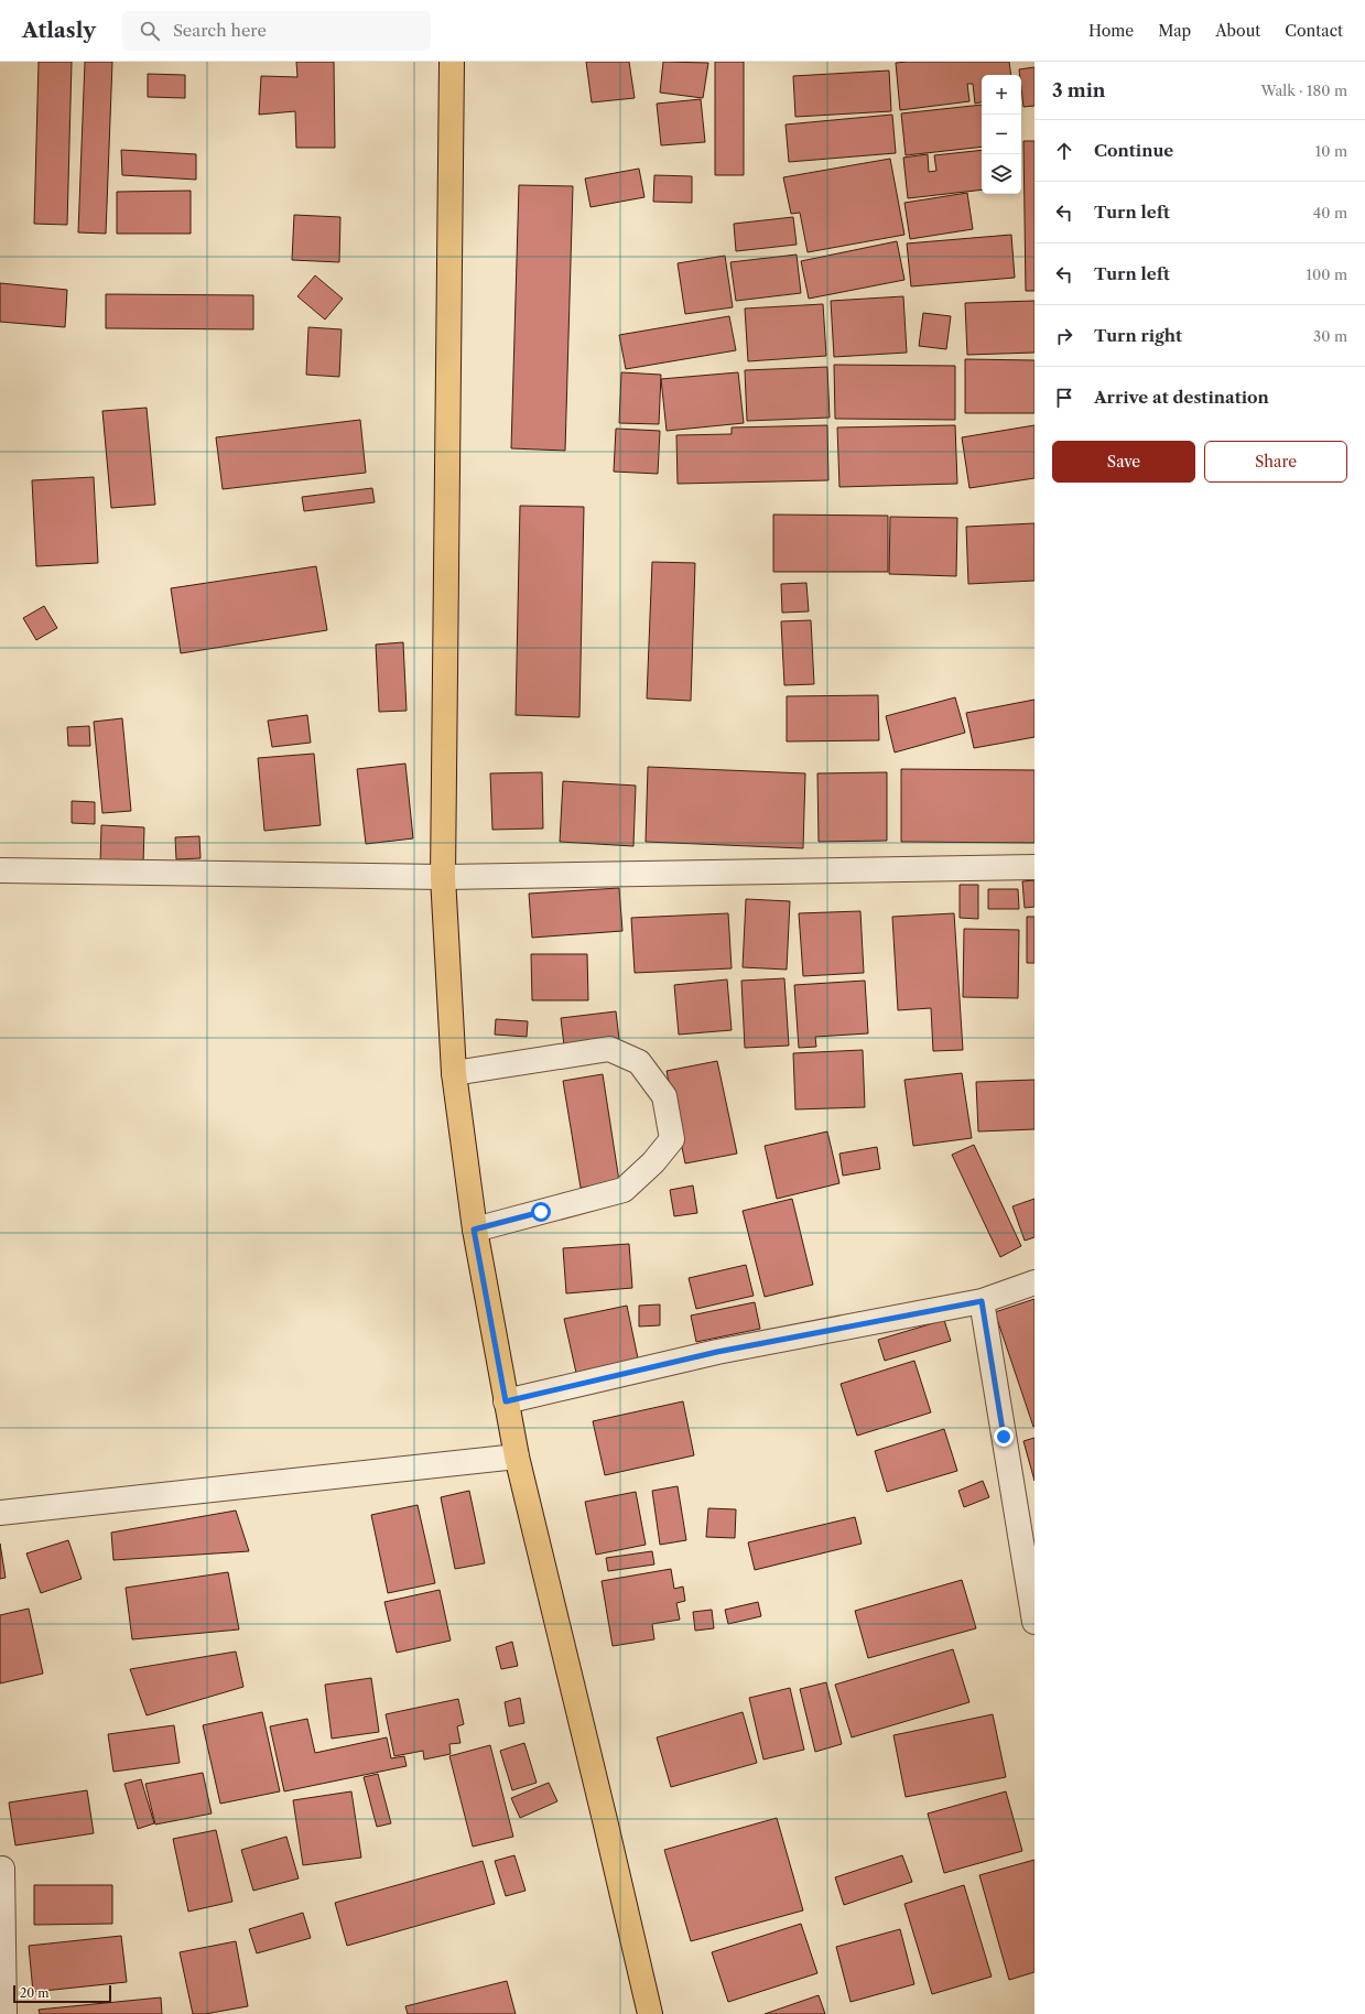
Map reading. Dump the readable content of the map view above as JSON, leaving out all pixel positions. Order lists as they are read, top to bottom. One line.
{"scale_bar":"20 m","page":{"header":"Atlasly","search":"Search here","nav":["Home","Map","About","Contact"],"heading":["3 min","Walk · 180 m"],"map_buttons":["+","−"],"list":[["Continue","10 m"],["Turn left","40 m"],["Turn left","100 m"],["Turn right","30 m"],"Arrive at destination"],"buttons":["Save","Share"],"scale":"20 m"}}
